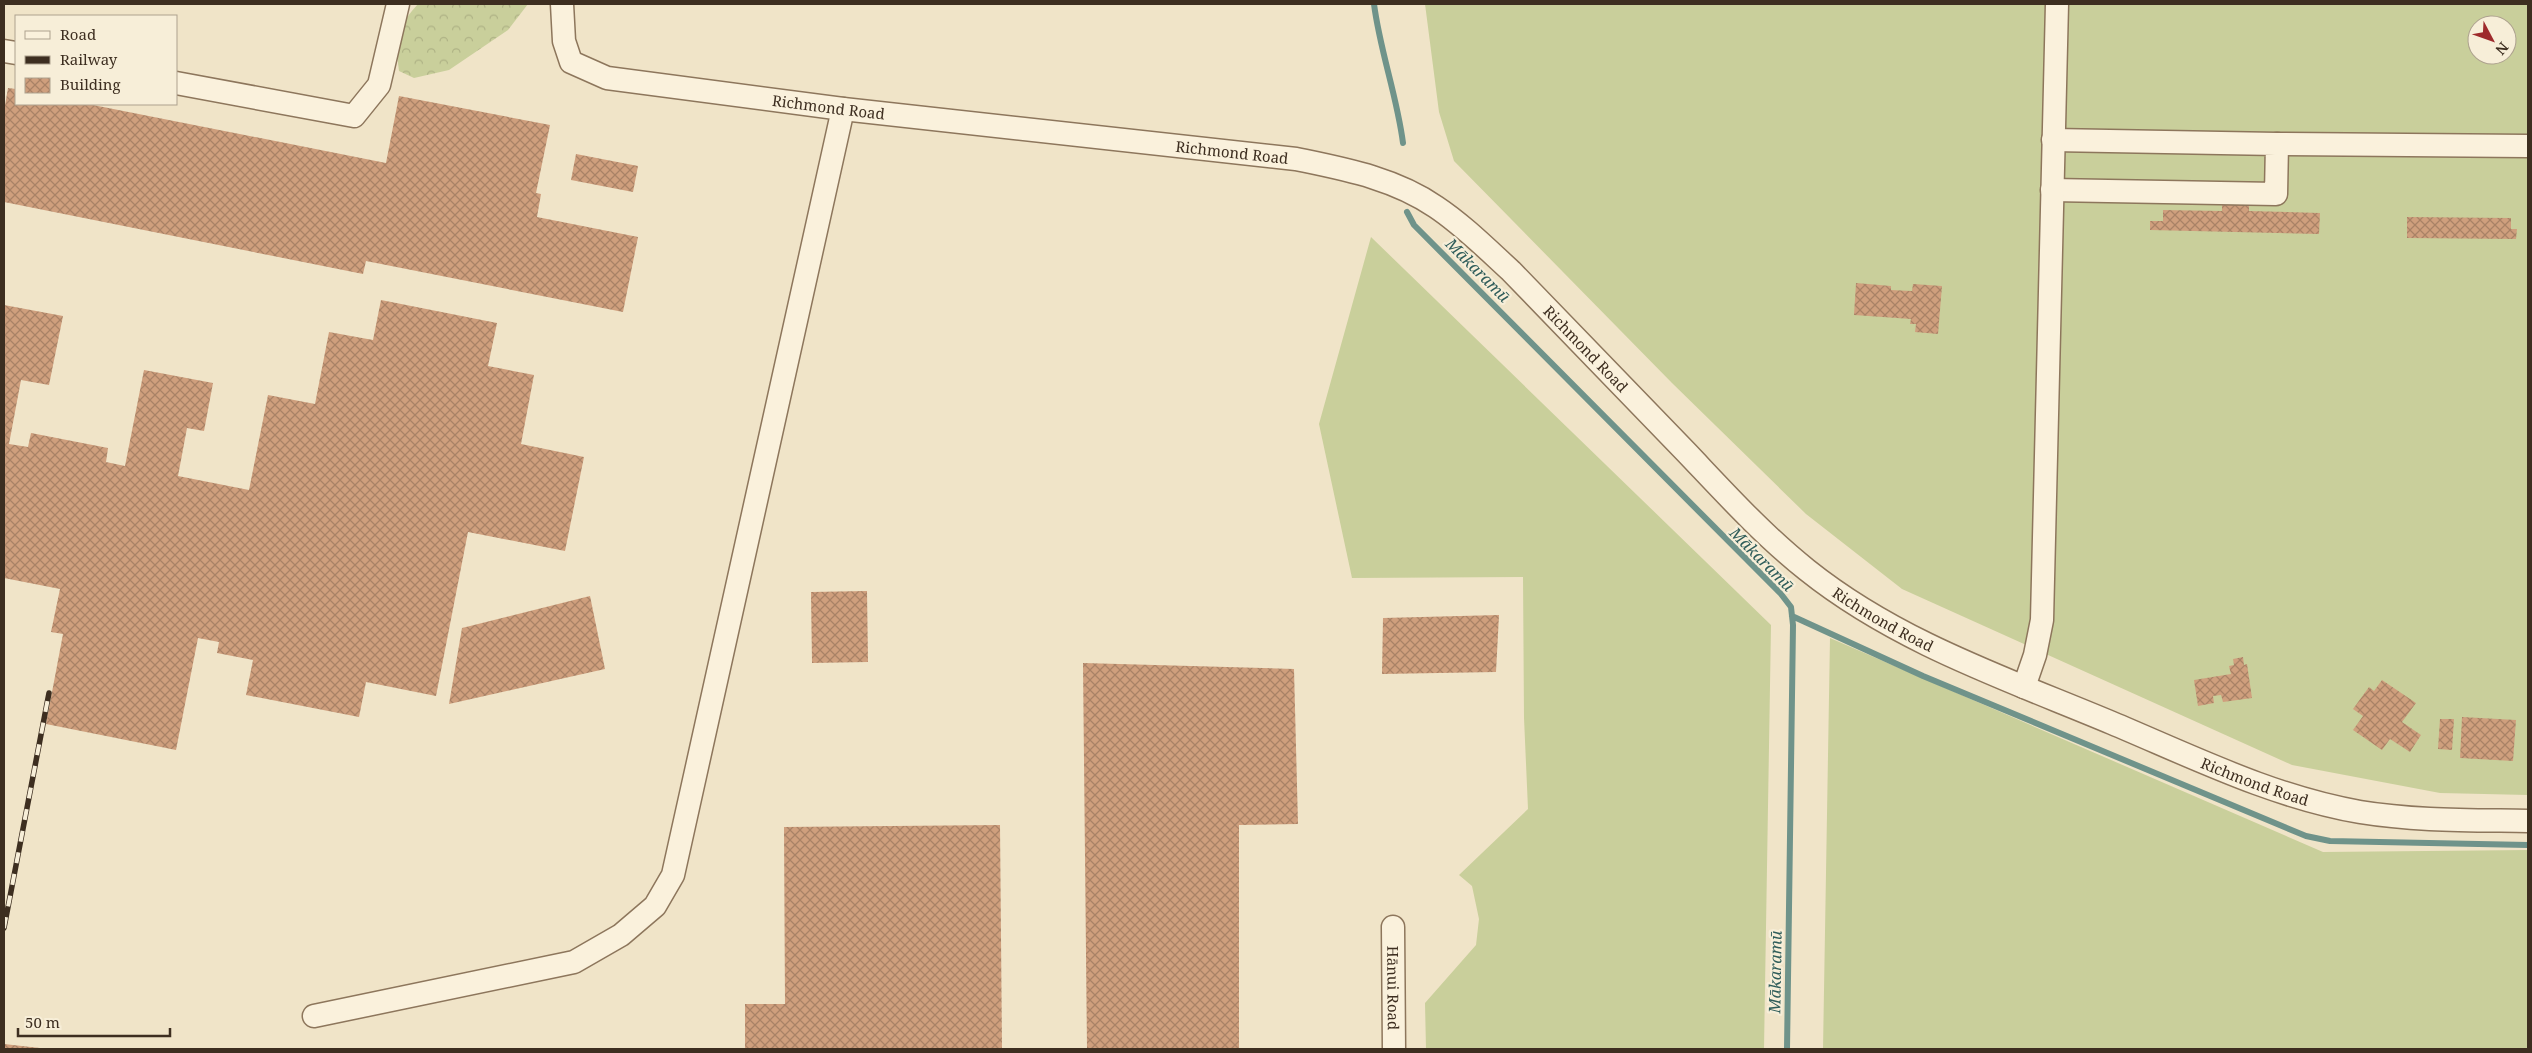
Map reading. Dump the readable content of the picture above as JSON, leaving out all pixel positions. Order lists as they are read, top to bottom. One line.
{"streets":{"street":["Richmond Road","Hānui Road"]},"water":["Mākaramū"],"legend":["Road","Railway","Building"],"scale_bar":"50 m","north":"bottom right"}
